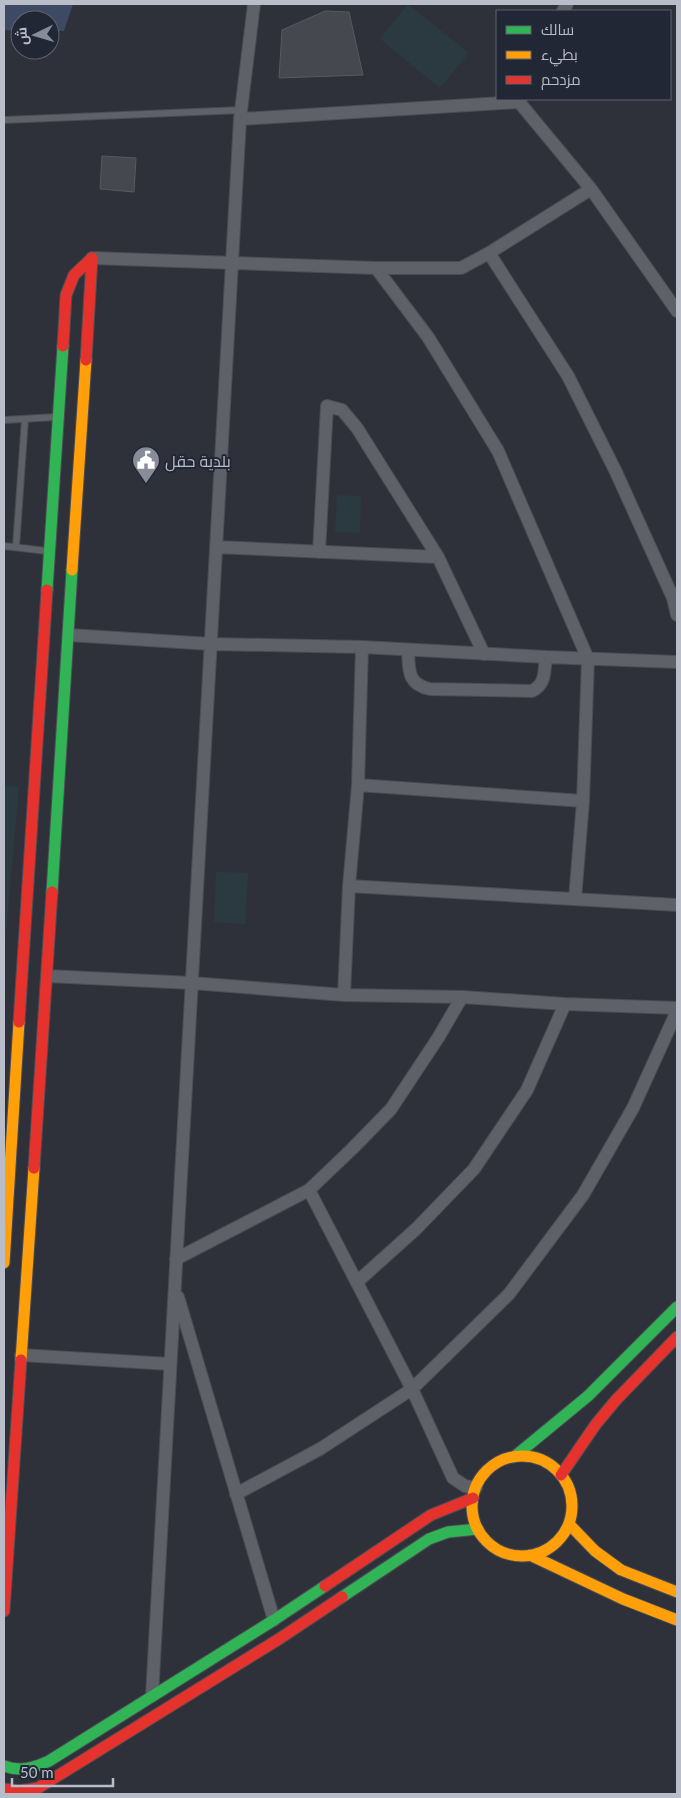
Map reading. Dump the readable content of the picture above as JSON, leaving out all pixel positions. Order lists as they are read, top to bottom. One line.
{"places":{"public building":["بلدية حقل"]},"legend":["سالك","بطيء","مزدحم"],"scale_bar":"50 m","north":"left"}
